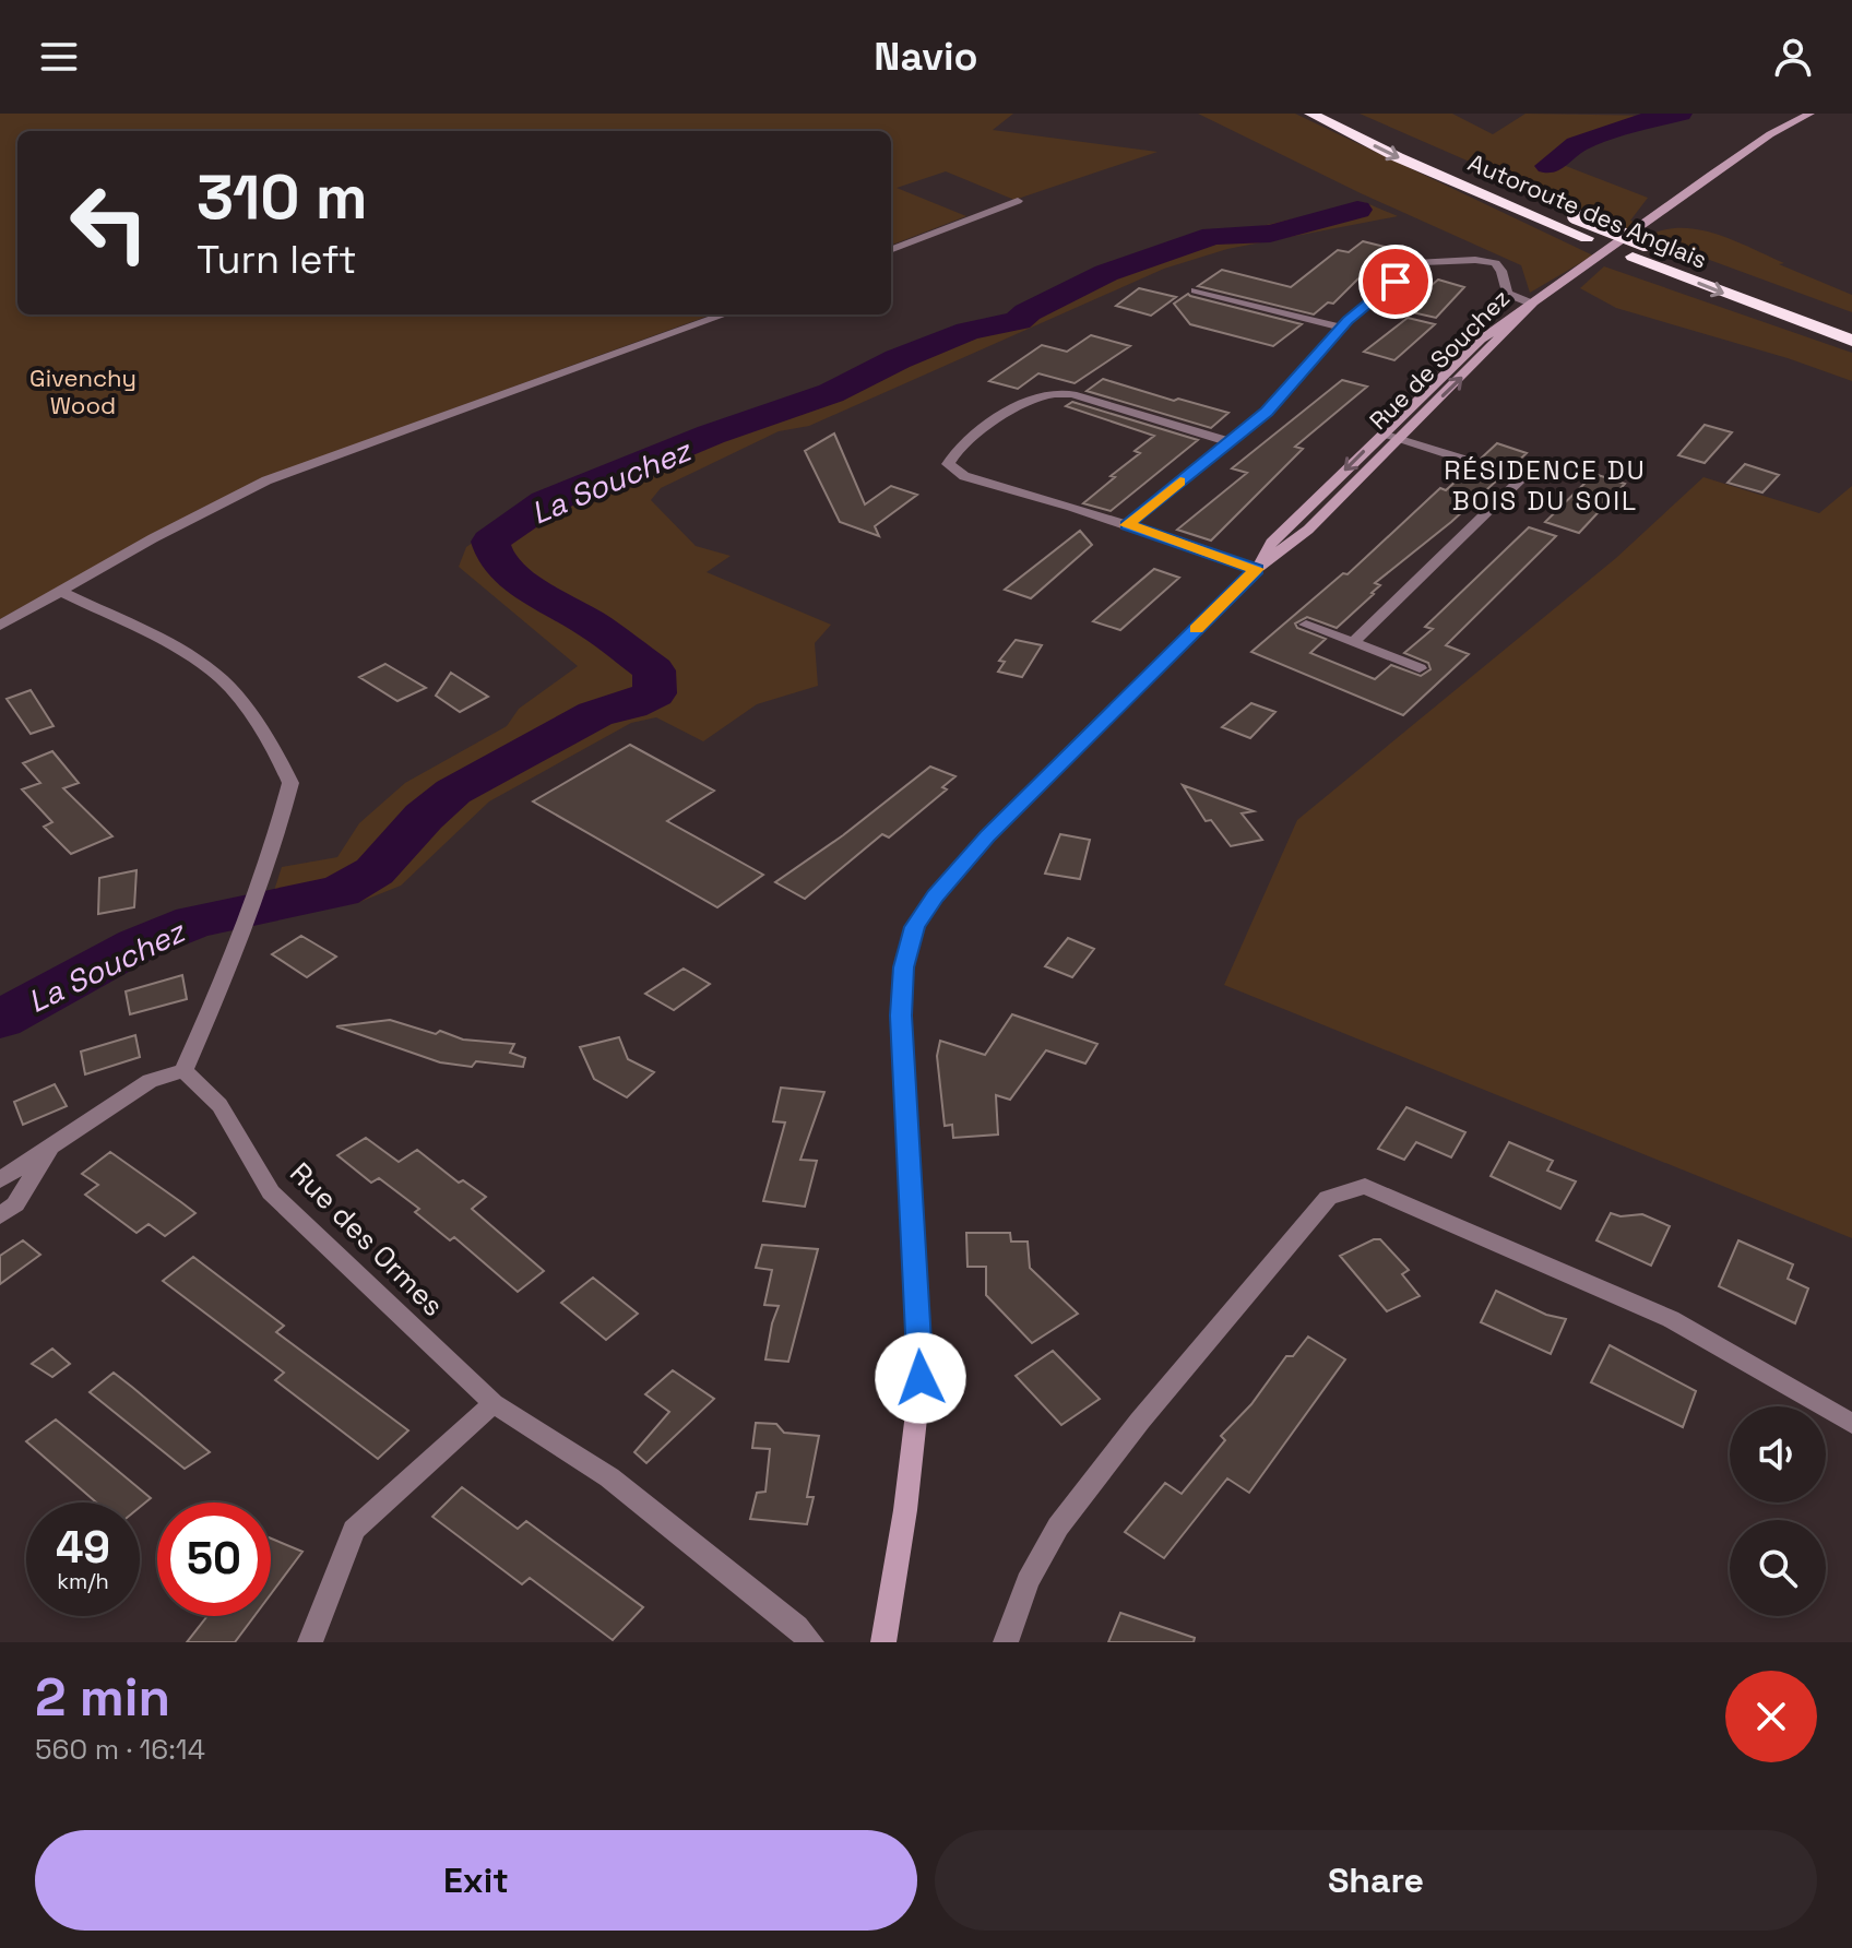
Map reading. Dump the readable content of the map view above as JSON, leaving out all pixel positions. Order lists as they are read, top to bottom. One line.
{"streets":{"highway":["Autoroute des Anglais"],"main road":["Rue de Souchez"],"street":["Rue des Ormes"]},"districts":["RÉSIDENCE DU BOIS DU SOIL"],"water":["La Souchez"],"parks":["Givenchy Wood"],"page":{"header":"Navio","turn":["310 m","Turn left"],"speed":"49 km/h","limit":"50","heading":["2 min","560 m · 16:14"],"buttons":["Exit","Share"]}}
